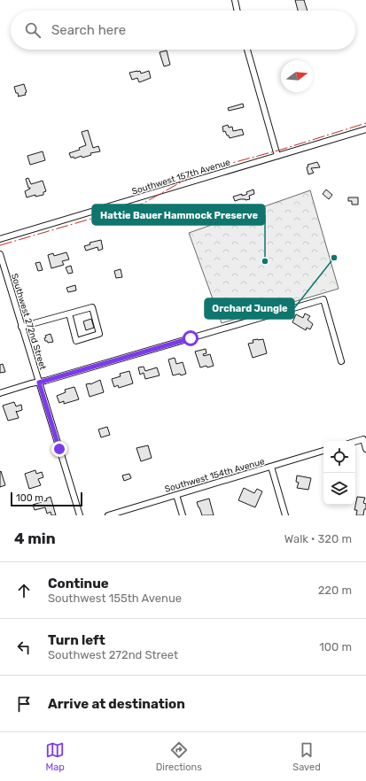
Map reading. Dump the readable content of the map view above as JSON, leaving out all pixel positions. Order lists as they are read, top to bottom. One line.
{"streets":{"street":["Southwest 157th Avenue","Southwest 272nd Street","Southwest 154th Avenue"]},"places":["Orchard Jungle","Hattie Bauer Hammock Preserve"],"scale_bar":"100 m","north":"right","page":{"search":"Search here","scale":"100 m","heading":["4 min","Walk · 320 m"],"list":[["Continue","Southwest 155th Avenue","220 m"],["Turn left","Southwest 272nd Street","100 m"],"Arrive at destination"],"nav":["Map","Directions","Saved"]}}
